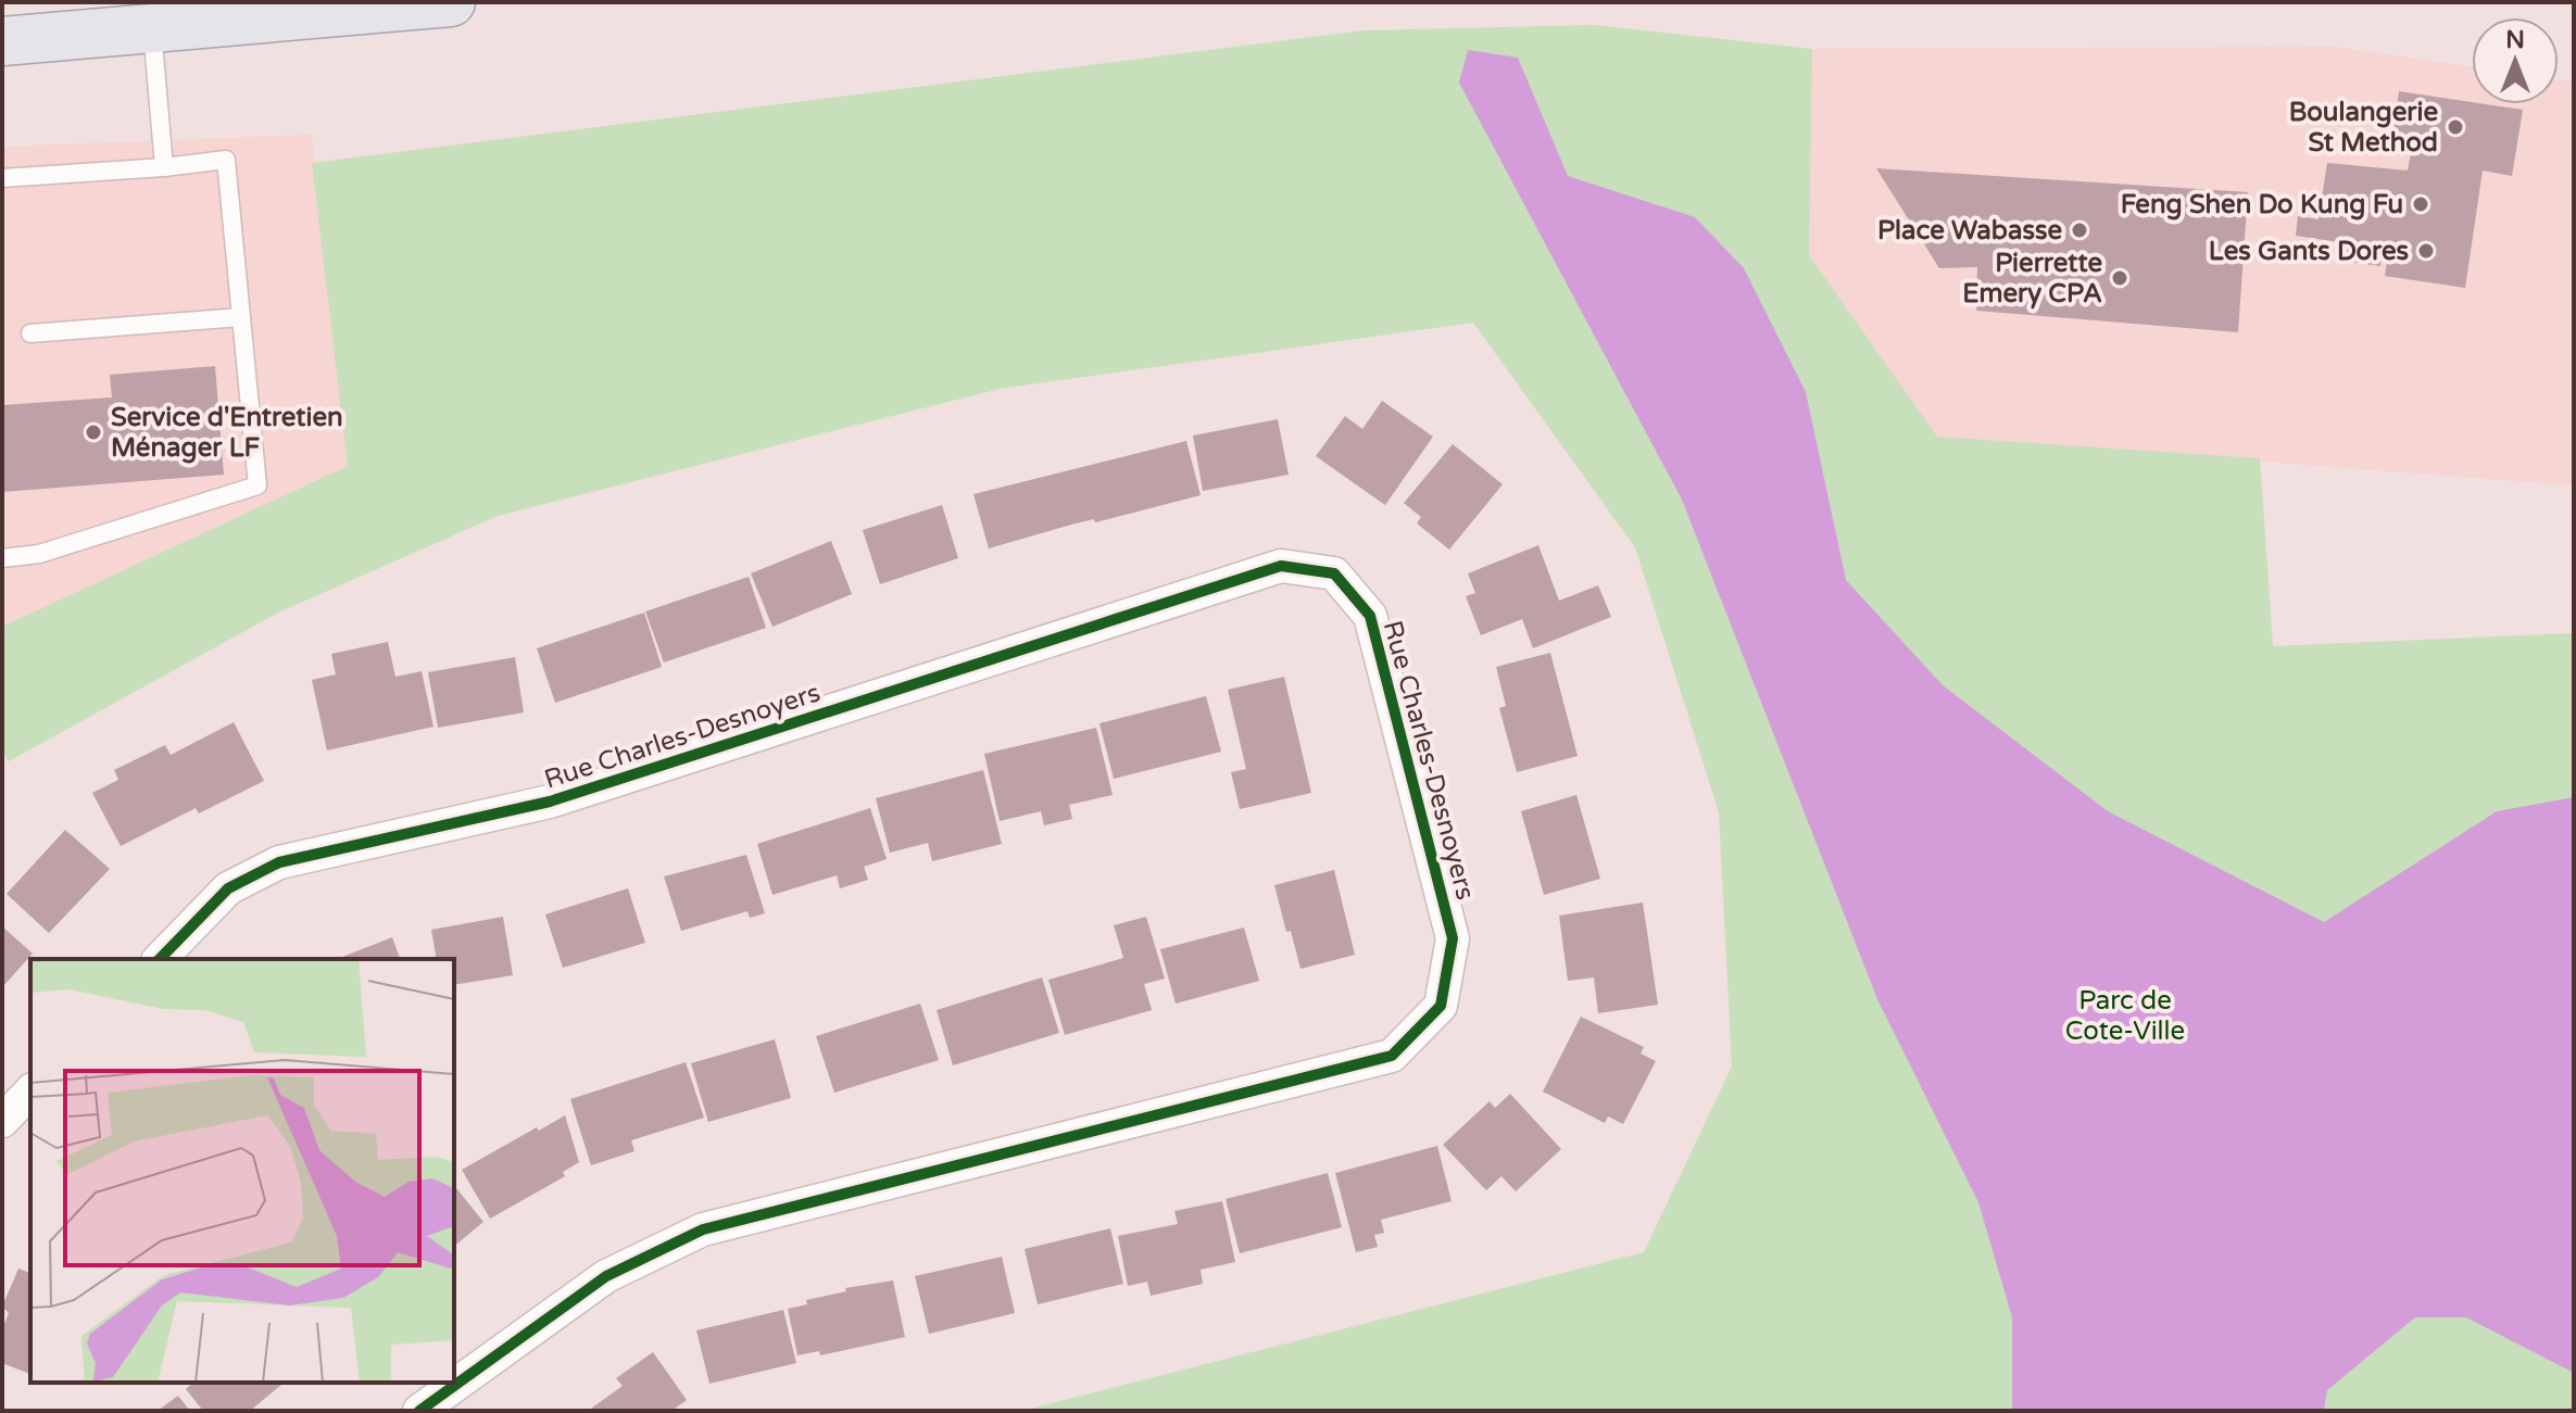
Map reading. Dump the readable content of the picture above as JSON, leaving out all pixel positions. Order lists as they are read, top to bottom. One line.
{"streets":{"street":["Rue Charles-Desnoyers"]},"parks":["Parc de Cote-Ville"],"places":["Boulangerie St Method","Feng Shen Do Kung Fu","Place Wabasse","Les Gants Dores","Pierrette Emery CPA","Service d'Entretien Ménager LF"],"north":"top"}
